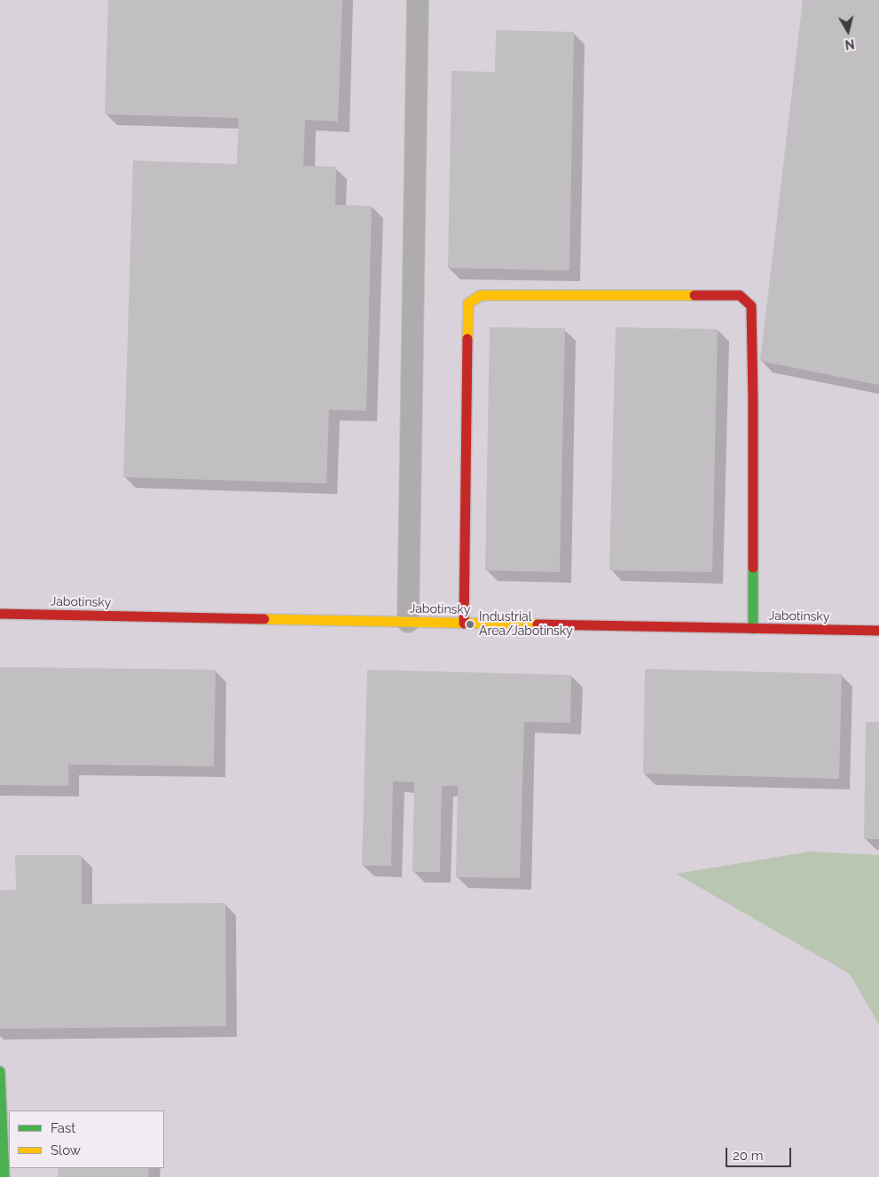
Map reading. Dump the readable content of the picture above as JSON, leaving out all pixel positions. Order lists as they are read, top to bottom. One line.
{"streets":{"street":["Jabotinsky"]},"places":["Industrial Area/Jabotinsky"],"legend":["Fast","Slow"],"scale_bar":"20 m","north":"bottom"}
